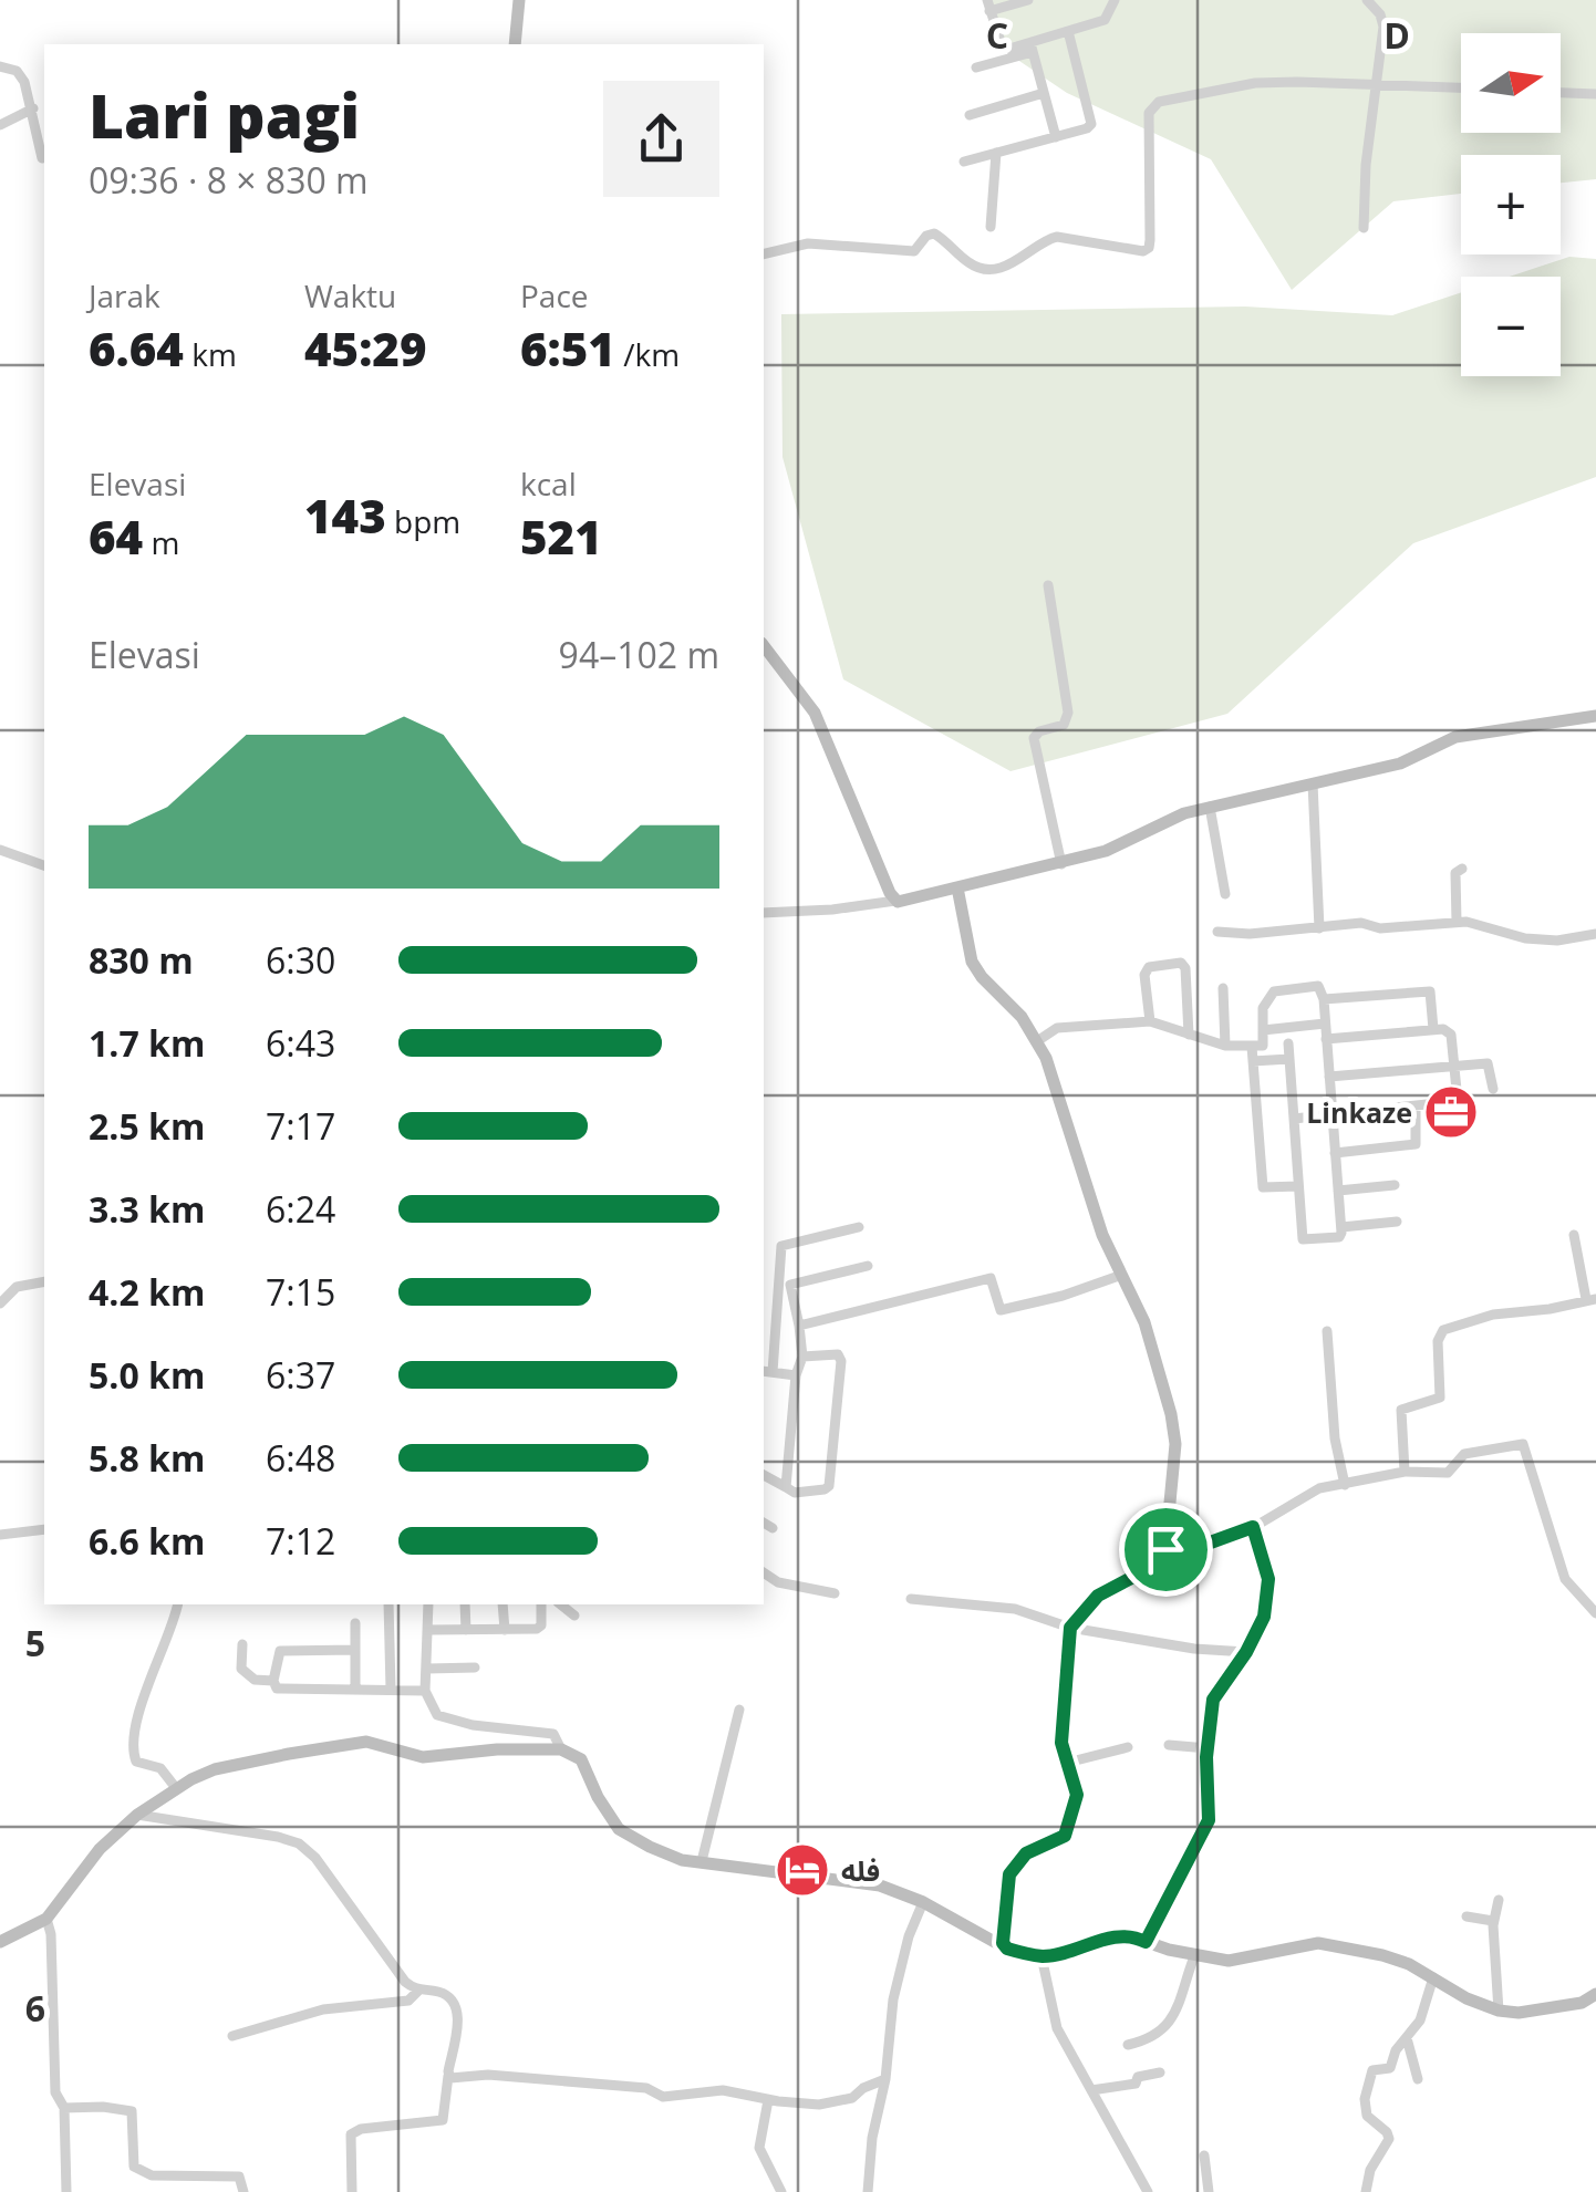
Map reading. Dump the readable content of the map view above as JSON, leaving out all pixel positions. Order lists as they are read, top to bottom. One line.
{"places":{"office":["Linkaze"],"hotel":["فله"]},"north":"right","page":{"map_buttons":["+","−"],"heading":["Lari pagi","09:36 · 8 × 830 m"],"stats":[["Jarak","6.64 km"],["Waktu","45:29"],["Pace","6:51 /km"],["Elevasi","64 m"],["143 bpm"],["kcal","521"]],"chart":["Elevasi","94–102 m"],"list":[{"name":"830 m","note":"6:30"},{"name":"1.7 km","note":"6:43"},{"name":"2.5 km","note":"7:17"},{"name":"3.3 km","note":"6:24"},{"name":"4.2 km","note":"7:15"},{"name":"5.0 km","note":"6:37"},{"name":"5.8 km","note":"6:48"},{"name":"6.6 km","note":"7:12"}]},"grid":{"columns":["C","D"],"rows":["5","6"]}}
